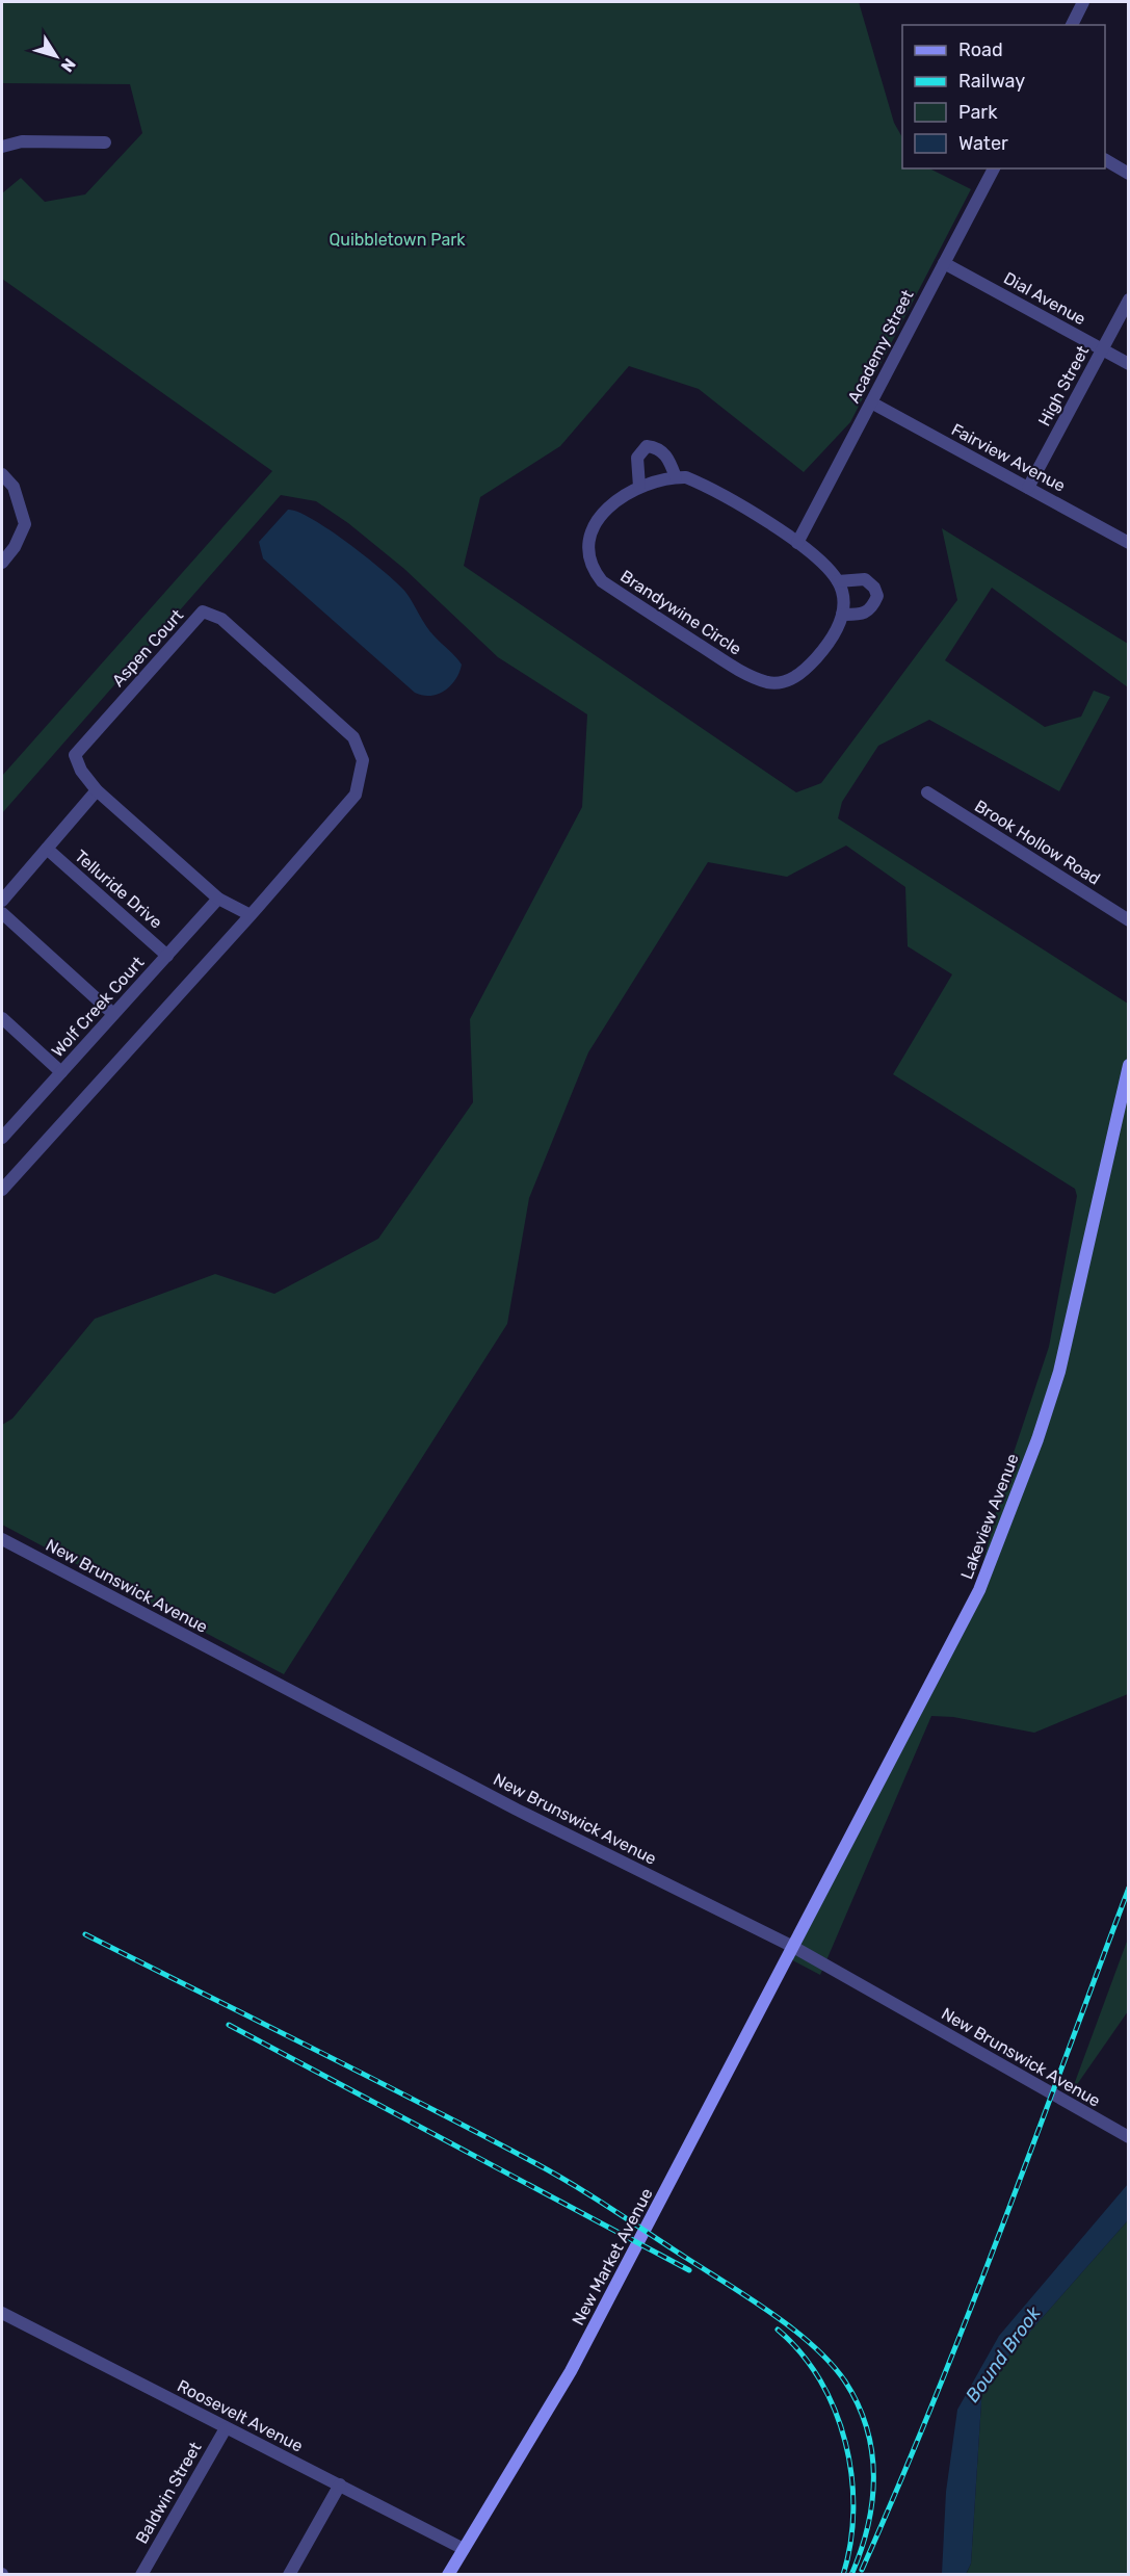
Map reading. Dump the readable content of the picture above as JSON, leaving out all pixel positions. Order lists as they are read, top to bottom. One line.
{"streets":{"main road":["Lakeview Avenue","New Market Avenue"],"street":["Dial Avenue","Academy Street","High Street","Fairview Avenue","Brandywine Circle","Aspen Court","Brook Hollow Road","Telluride Drive","Wolf Creek Court","New Brunswick Avenue","Roosevelt Avenue","Baldwin Street"]},"crossings":[["Dial Avenue","Academy Street"],["Dial Avenue","High Street"],["Academy Street","Fairview Avenue"],["Academy Street","Brandywine Circle"],["High Street","Fairview Avenue"],["Aspen Court","Wolf Creek Court"],["Telluride Drive","Wolf Creek Court"],["Lakeview Avenue","New Brunswick Avenue"],["Lakeview Avenue","New Market Avenue"],["New Brunswick Avenue","New Market Avenue"],["New Market Avenue","Roosevelt Avenue"],["Roosevelt Avenue","Baldwin Street"]],"water":["Bound Brook"],"parks":["Quibbletown Park"],"legend":["Road","Railway","Park","Water"],"north":"bottom right"}
